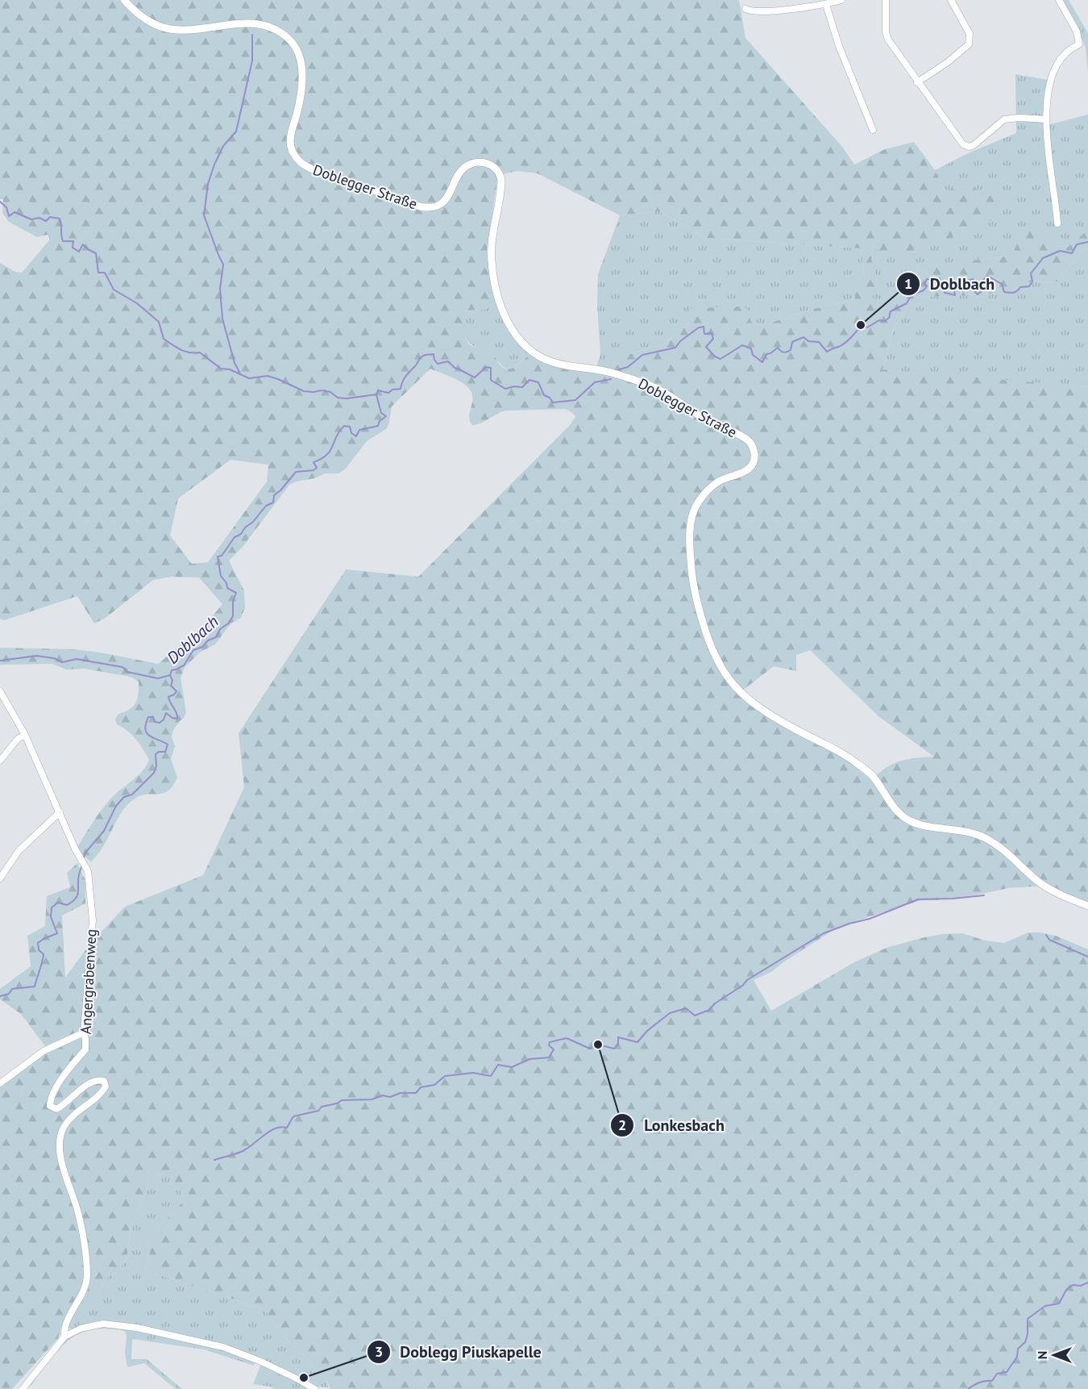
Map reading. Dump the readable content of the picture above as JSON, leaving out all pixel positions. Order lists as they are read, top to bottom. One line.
{"streets":{"street":["Doblegger Straße","Angergrabenweg"]},"water":["Doblbach"],"places":["Doblbach","Lonkesbach","Doblegg Piuskapelle"],"north":"left"}
